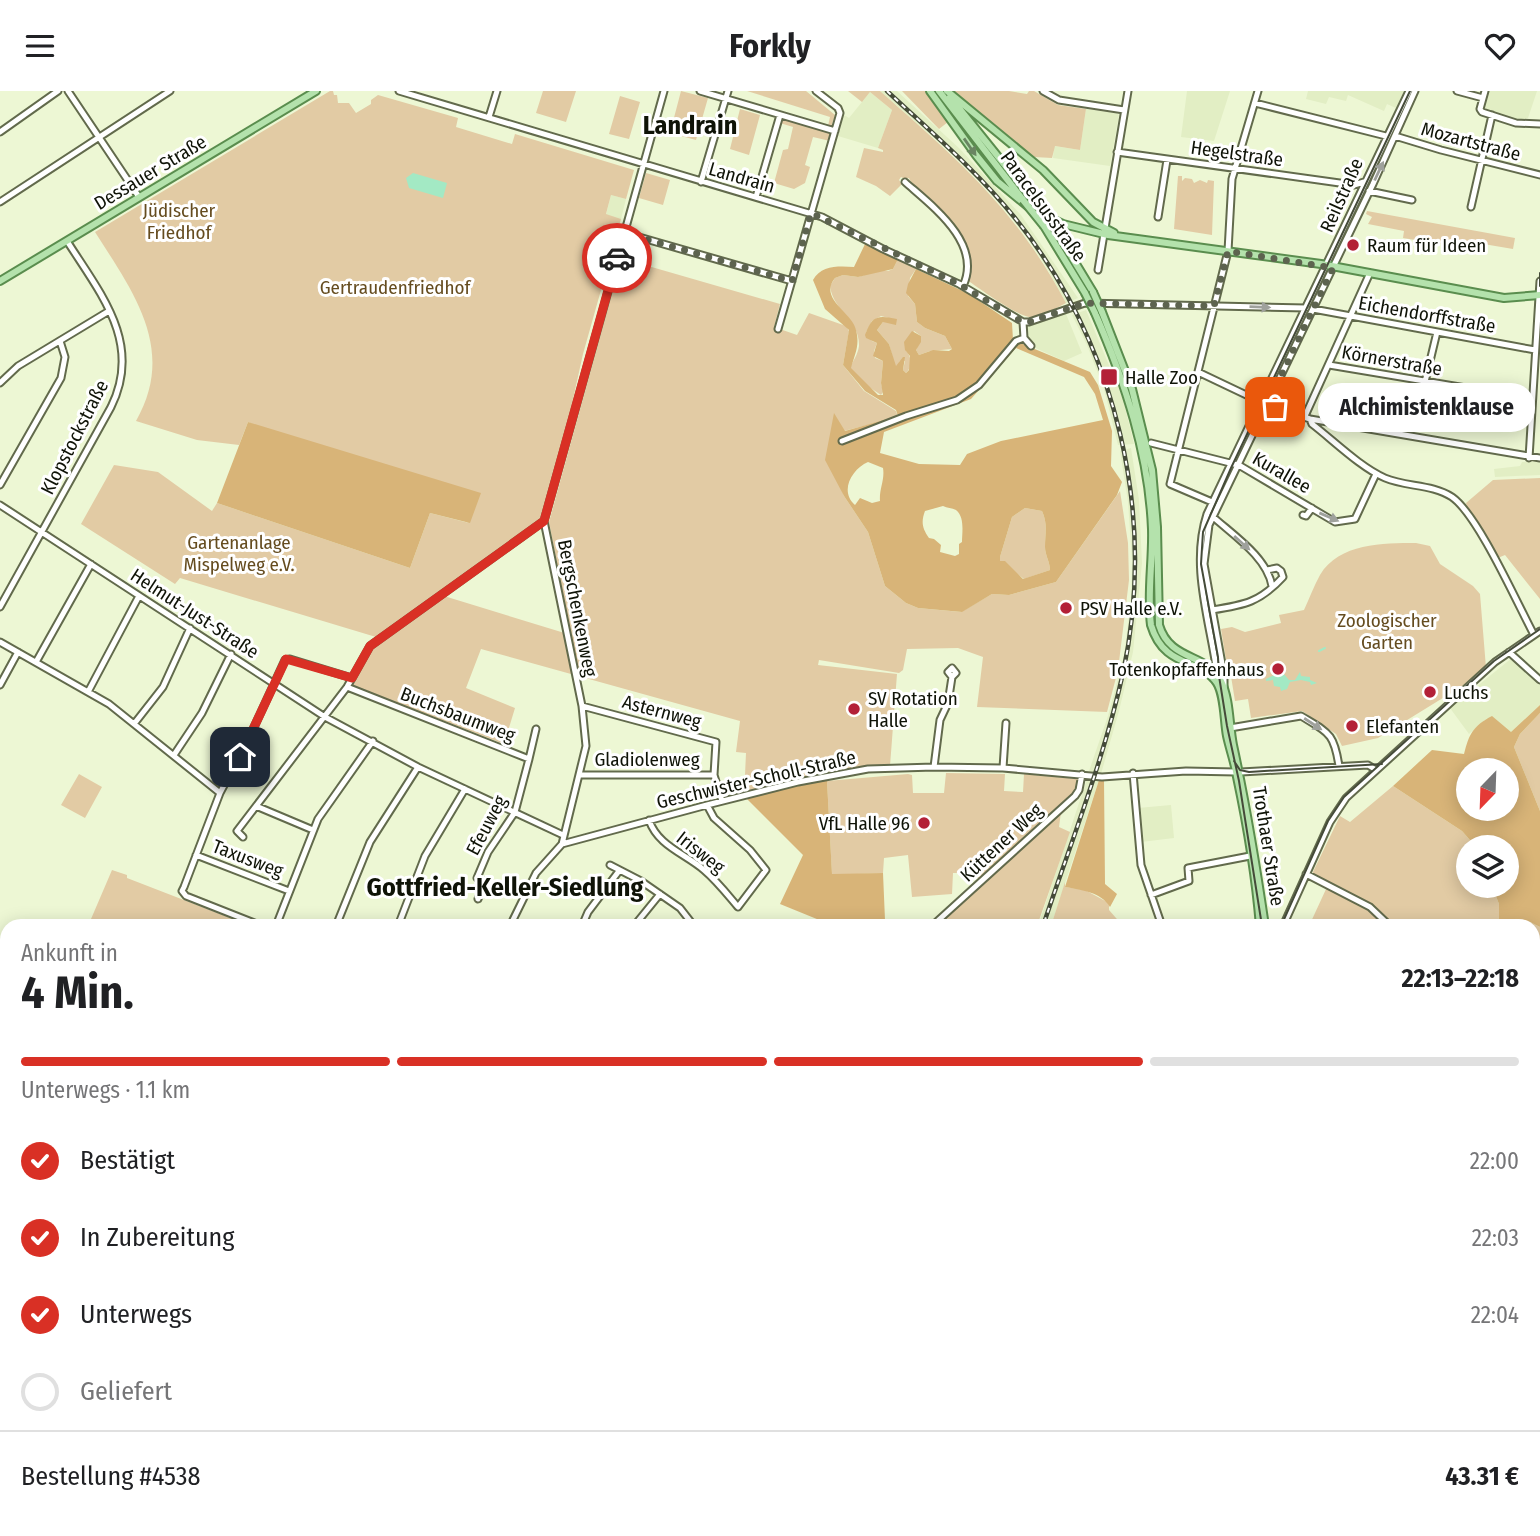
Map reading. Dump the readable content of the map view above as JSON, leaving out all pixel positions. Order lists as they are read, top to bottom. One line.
{"streets":{"main road":["Dessauer Straße","Reilstraße","Paracelsusstraße","Trothaer Straße"],"street":["Mozartstraße","Hegelstraße","Landrain","Eichendorffstraße","Körnerstraße","Klopstockstraße","Kurallee","Bergschenkenweg","Helmut-Just-Straße","Asternweg","Buchsbaumweg","Gladiolenweg","Geschwister-Scholl-Straße","Efeuweg","Küttener Weg","Irisweg","Taxusweg"]},"crossings":[["Mozartstraße","Reilstraße"],["Hegelstraße","Reilstraße"],["Dessauer Straße","Klopstockstraße"],["Landrain","Eichendorffstraße"],["Landrain","Bergschenkenweg"],["Reilstraße","Paracelsusstraße"],["Reilstraße","Eichendorffstraße"],["Reilstraße","Kurallee"],["Reilstraße","Geschwister-Scholl-Straße"],["Reilstraße","Trothaer Straße"],["Paracelsusstraße","Kurallee"],["Klopstockstraße","Helmut-Just-Straße"],["Bergschenkenweg","Helmut-Just-Straße"],["Bergschenkenweg","Asternweg"],["Bergschenkenweg","Gladiolenweg"],["Bergschenkenweg","Geschwister-Scholl-Straße"],["Helmut-Just-Straße","Efeuweg"],["Asternweg","Gladiolenweg"],["Asternweg","Geschwister-Scholl-Straße"],["Buchsbaumweg","Efeuweg"],["Geschwister-Scholl-Straße","Küttener Weg"],["Geschwister-Scholl-Straße","Trothaer Straße"],["Geschwister-Scholl-Straße","Irisweg"]],"districts":["Landrain","Gottfried-Keller-Siedlung"],"parks":["Jüdischer Friedhof","Gertraudenfriedhof","Gartenanlage Mispelweg e.V.","Zoologischer Garten"],"places":{"other":["Raum für Ideen","Alchimistenklause","PSV Halle e.V.","Totenkopfaffenhaus","Luchs","SV Rotation Halle","Elefanten","VfL Halle 96"],"transit":["Halle Zoo"]},"north":"bottom left","page":{"header":"Forkly","bubble":"Alchimistenklause","heading":["4 Min.","Ankunft in","22:13–22:18"],"panel":["Bestellung #4538","43.31 €"],"bar":"Unterwegs · 1.1 km","list":[["Bestätigt","22:00"],["In Zubereitung","22:03"],["Unterwegs","22:04"],"Geliefert"]}}
